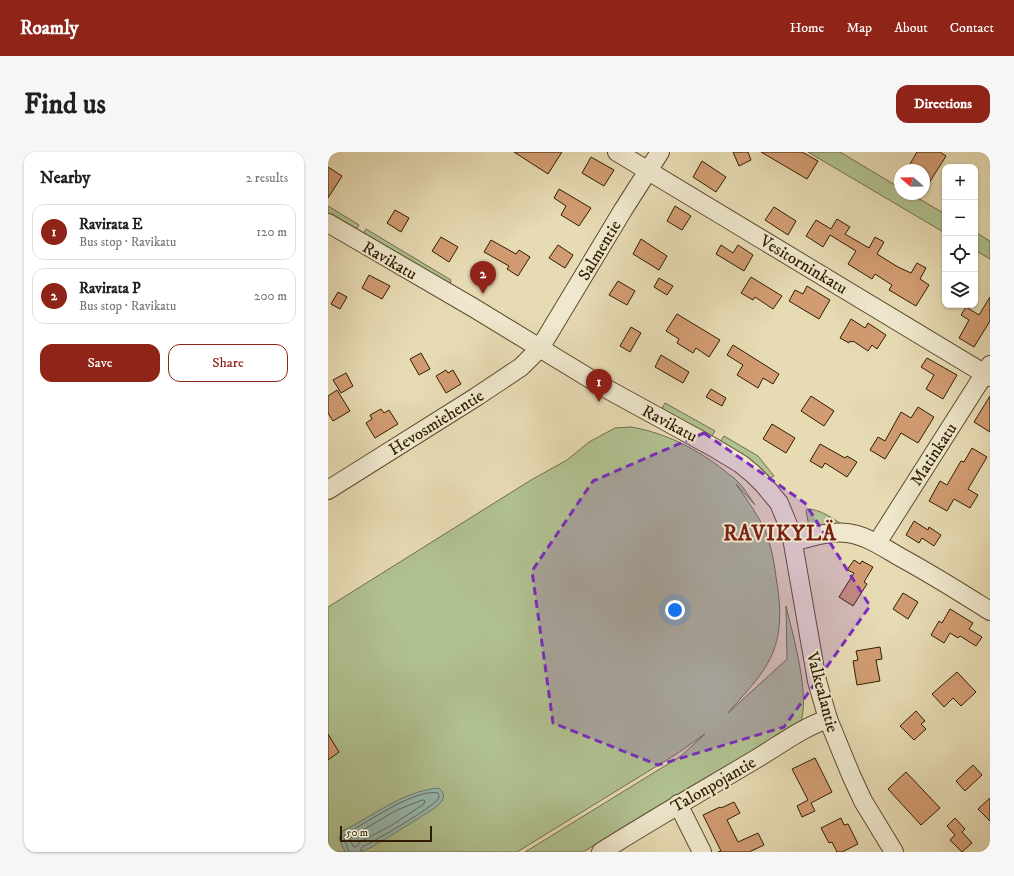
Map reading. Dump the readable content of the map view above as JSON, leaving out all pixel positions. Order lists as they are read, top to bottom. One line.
{"streets":{"street":["Salmentie","Ravikatu","Vesitorninkatu","Hevosmiehentie","Matinkatu","Valkealantie","Talonpojantie"]},"crossings":[["Salmentie","Ravikatu"],["Salmentie","Vesitorninkatu"],["Salmentie","Hevosmiehentie"],["Ravikatu","Hevosmiehentie"],["Ravikatu","Valkealantie"],["Vesitorninkatu","Matinkatu"],["Valkealantie","Talonpojantie"]],"districts":["RAVIKYLÄ"],"scale_bar":"50 m","north":"left","page":{"header":"Roamly","nav":["Home","Map","About","Contact"],"buttons":["Directions",["Save","Share"]],"title":"Find us","heading":["Nearby","2 results"],"map_buttons":["+","−"],"list":[{"mark":"1","name":"Ravirata E","note":"Bus stop · Ravikatu","value":"120 m"},{"mark":"2","name":"Ravirata P","note":"Bus stop · Ravikatu","value":"200 m"}],"pins":["2","1"],"scale":"50 m"}}
